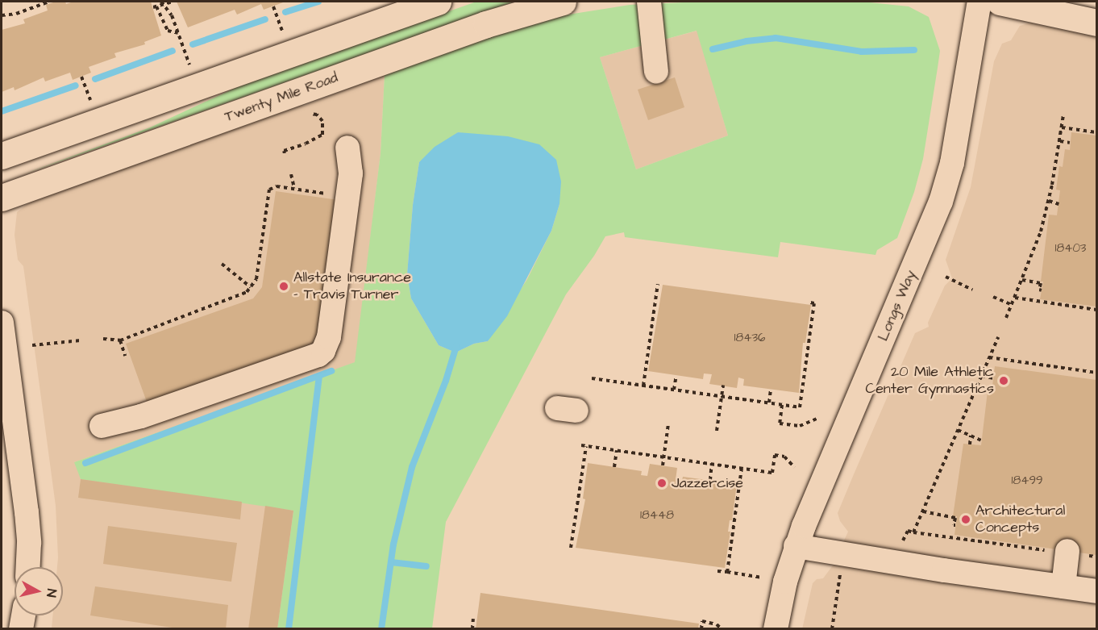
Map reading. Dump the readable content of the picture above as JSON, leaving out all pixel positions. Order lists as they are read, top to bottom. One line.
{"streets":{"main road":["Twenty Mile Road"],"street":["Longs Way"]},"places":["Allstate Insurance - Travis Turner","20 Mile Athletic Center Gymnastics","Jazzercise","Architectural Concepts"],"house_numbers":["18403","18436","18499","18448"],"north":"right"}
